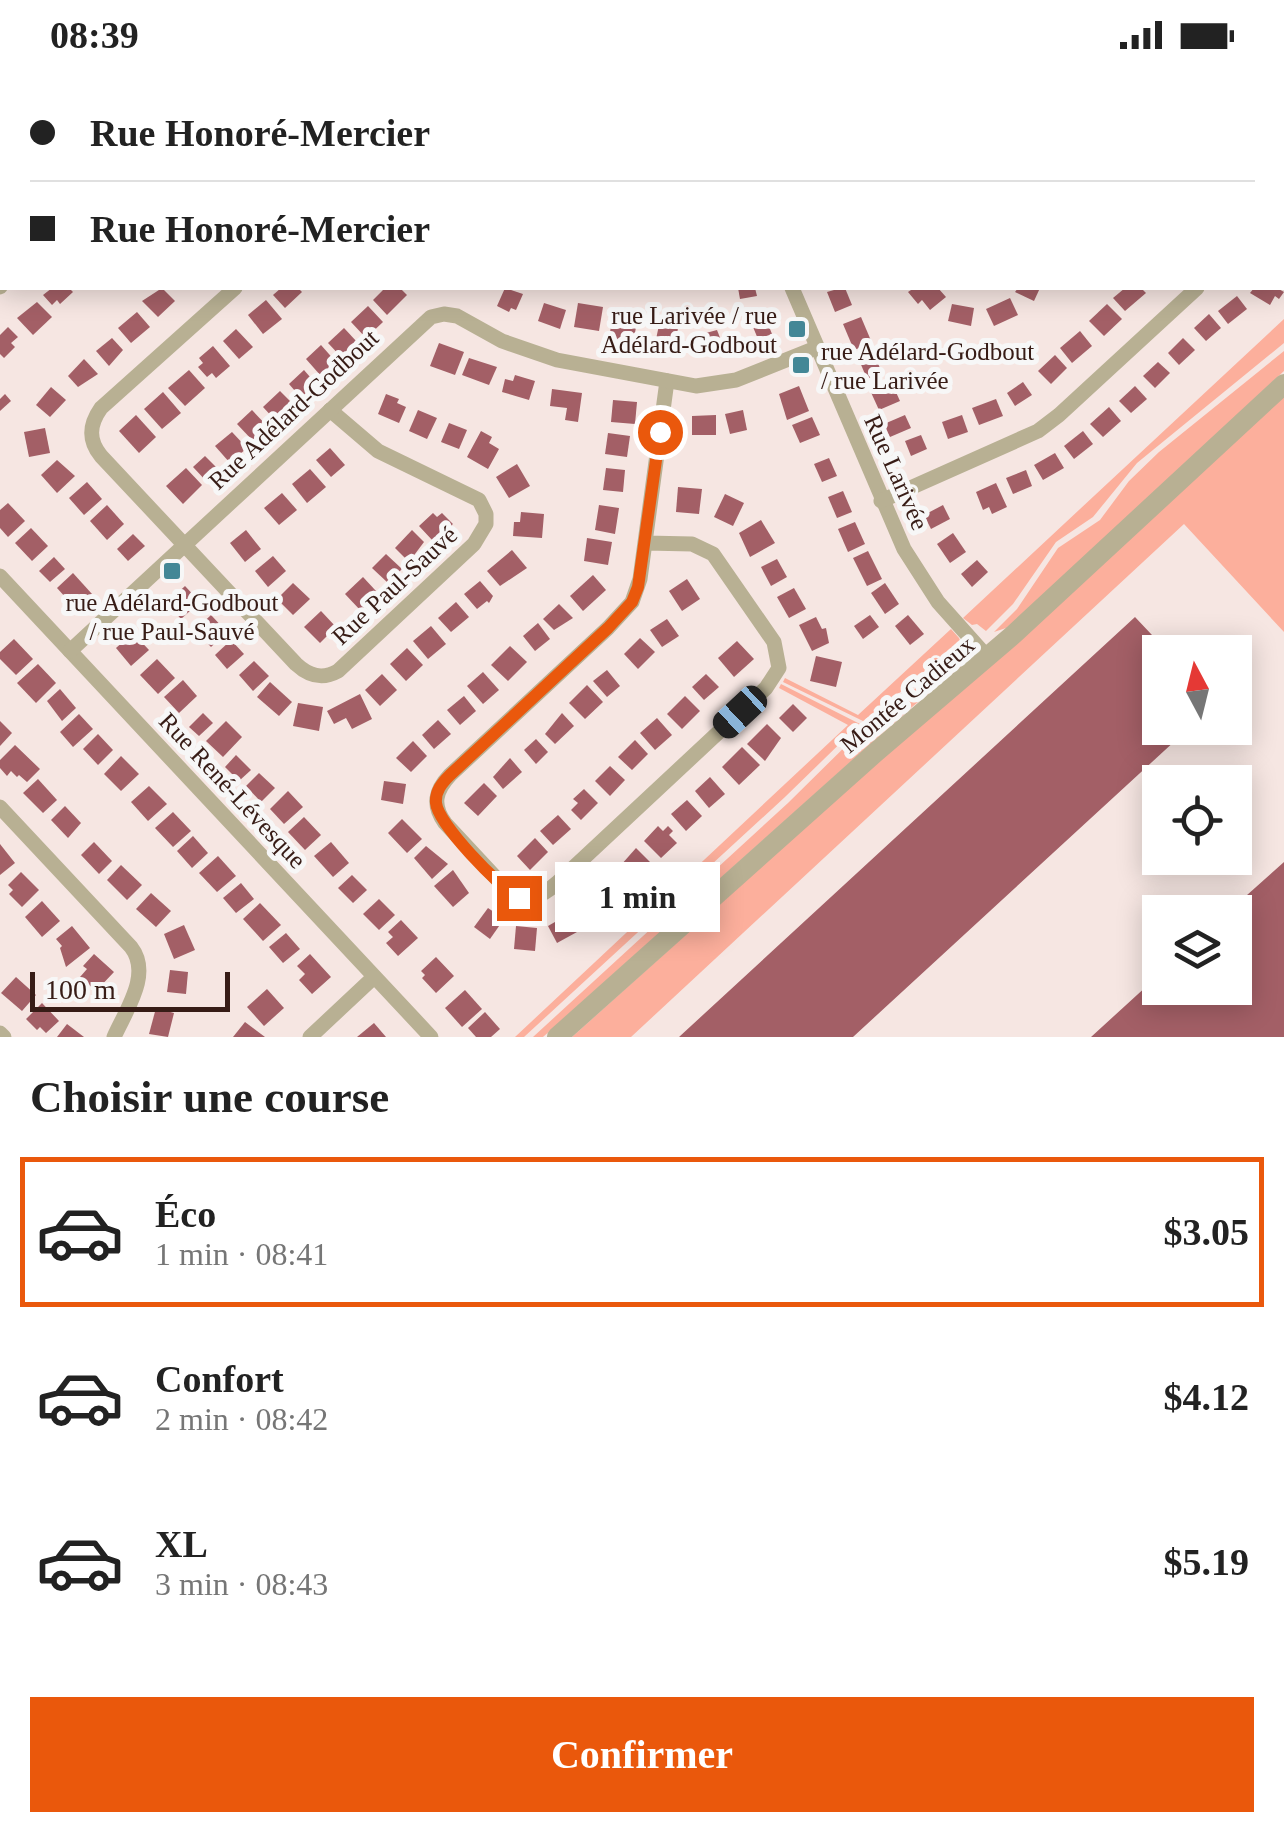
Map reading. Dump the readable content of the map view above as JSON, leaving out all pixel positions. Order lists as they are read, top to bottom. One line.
{"streets":{"street":["Rue Adélard-Godbout","Rue Larivée","Rue Paul-Sauvé","Montée Cadieux","Rue René-Lévesque"]},"crossings":[["Rue Adélard-Godbout","Rue Larivée"],["Rue Adélard-Godbout","Rue Paul-Sauvé"],["Rue Adélard-Godbout","Rue René-Lévesque"],["Rue Larivée","Montée Cadieux"]],"places":{"transit":["rue Larivée / rue Adélard-Godbout","rue Adélard-Godbout / rue Larivée","rue Adélard-Godbout / rue Paul-Sauvé"]},"scale_bar":"100 m","north":"top","page":{"status":"08:39","banner":["Rue Honoré-Mercier","Rue Honoré-Mercier"],"bubble":"1 min","scale":"100 m","heading":"Choisir une course","list":[{"name":"Éco","note":"1 min · 08:41","value":"$3.05"},{"name":"Confort","note":"2 min · 08:42","value":"$4.12"},{"name":"XL","note":"3 min · 08:43","value":"$5.19"}],"buttons":"Confirmer"}}
